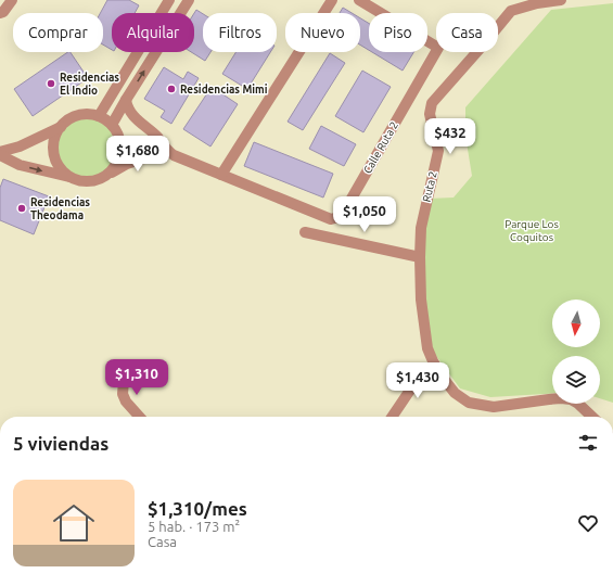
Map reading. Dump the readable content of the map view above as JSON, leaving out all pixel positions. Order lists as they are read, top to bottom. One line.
{"streets":{"street":["Calle Ruta 2","Ruta 2"]},"parks":["Parque Los Coquitos"],"places":["Residencias El Indio","Residencias Mimi","Residencias Theodama"],"north":"bottom","page":{"chip":["Comprar","Alquilar","Filtros","Nuevo","Piso","Casa"],"price":["$432","$1,680","$1,050","$1,310","$1,430"],"heading":"5 viviendas","list":[{"name":"$1,310/mes","note":"5 hab. · 173 m² · Casa"}]}}
